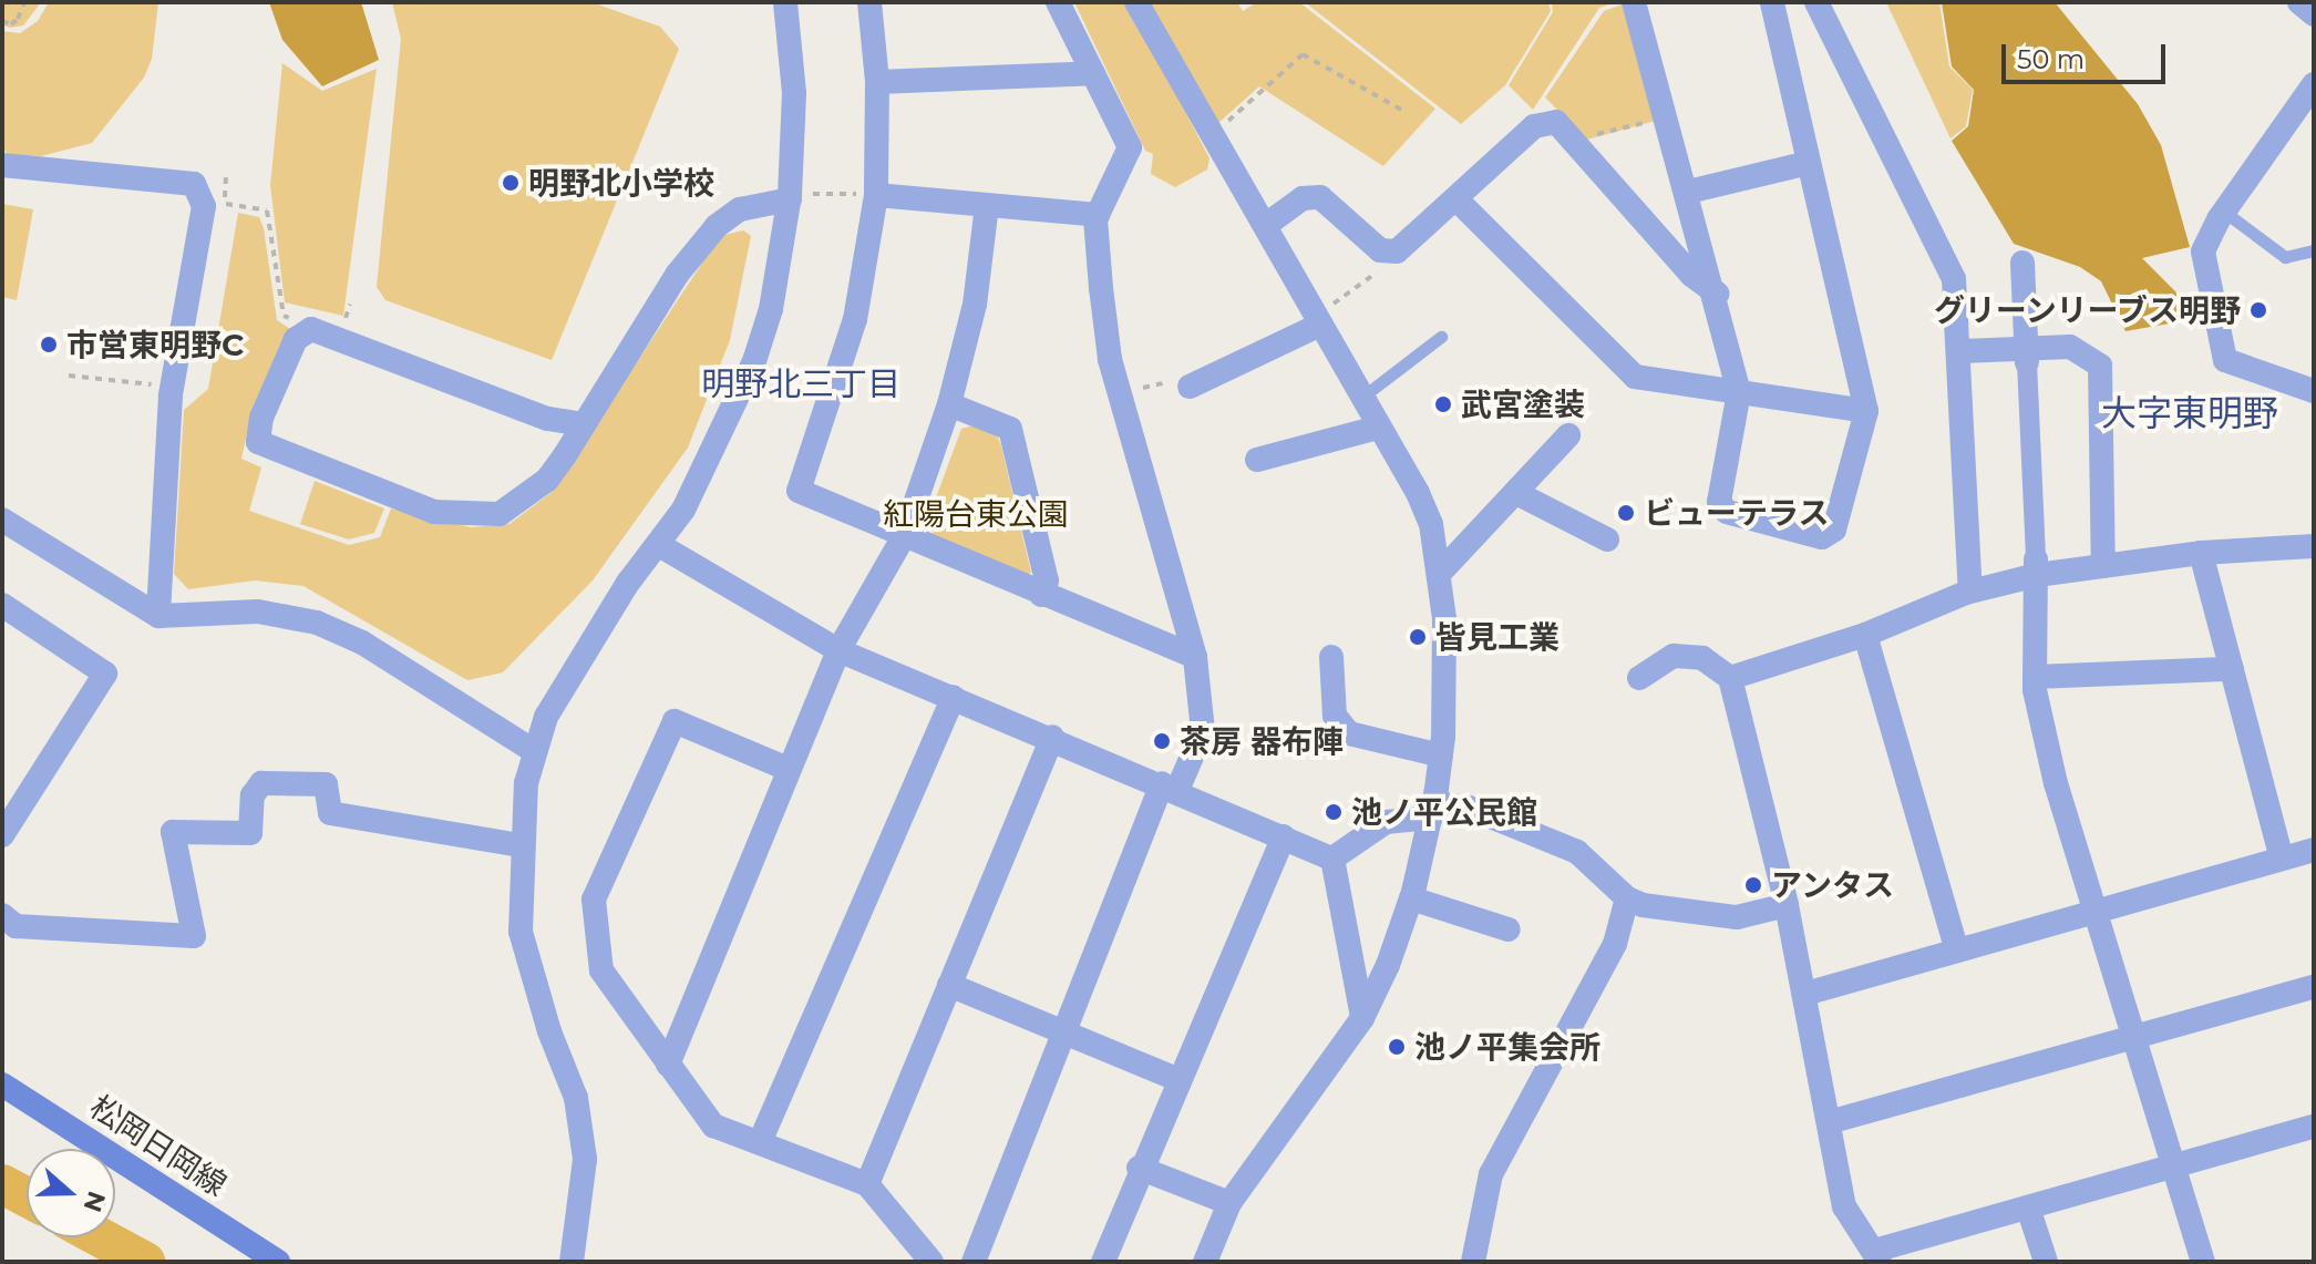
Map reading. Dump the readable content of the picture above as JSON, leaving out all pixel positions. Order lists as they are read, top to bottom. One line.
{"streets":{"main road":["松岡日岡線"]},"districts":["明野北三丁目","大字東明野"],"parks":["紅陽台東公園"],"places":["明野北小学校","グリーンリーブス明野","市営東明野C","武宮塗装","ビューテラス","皆見工業","茶房 器布陣","池ノ平公民館","アンタス","池ノ平集会所"],"scale_bar":"50 m","north":"right"}
